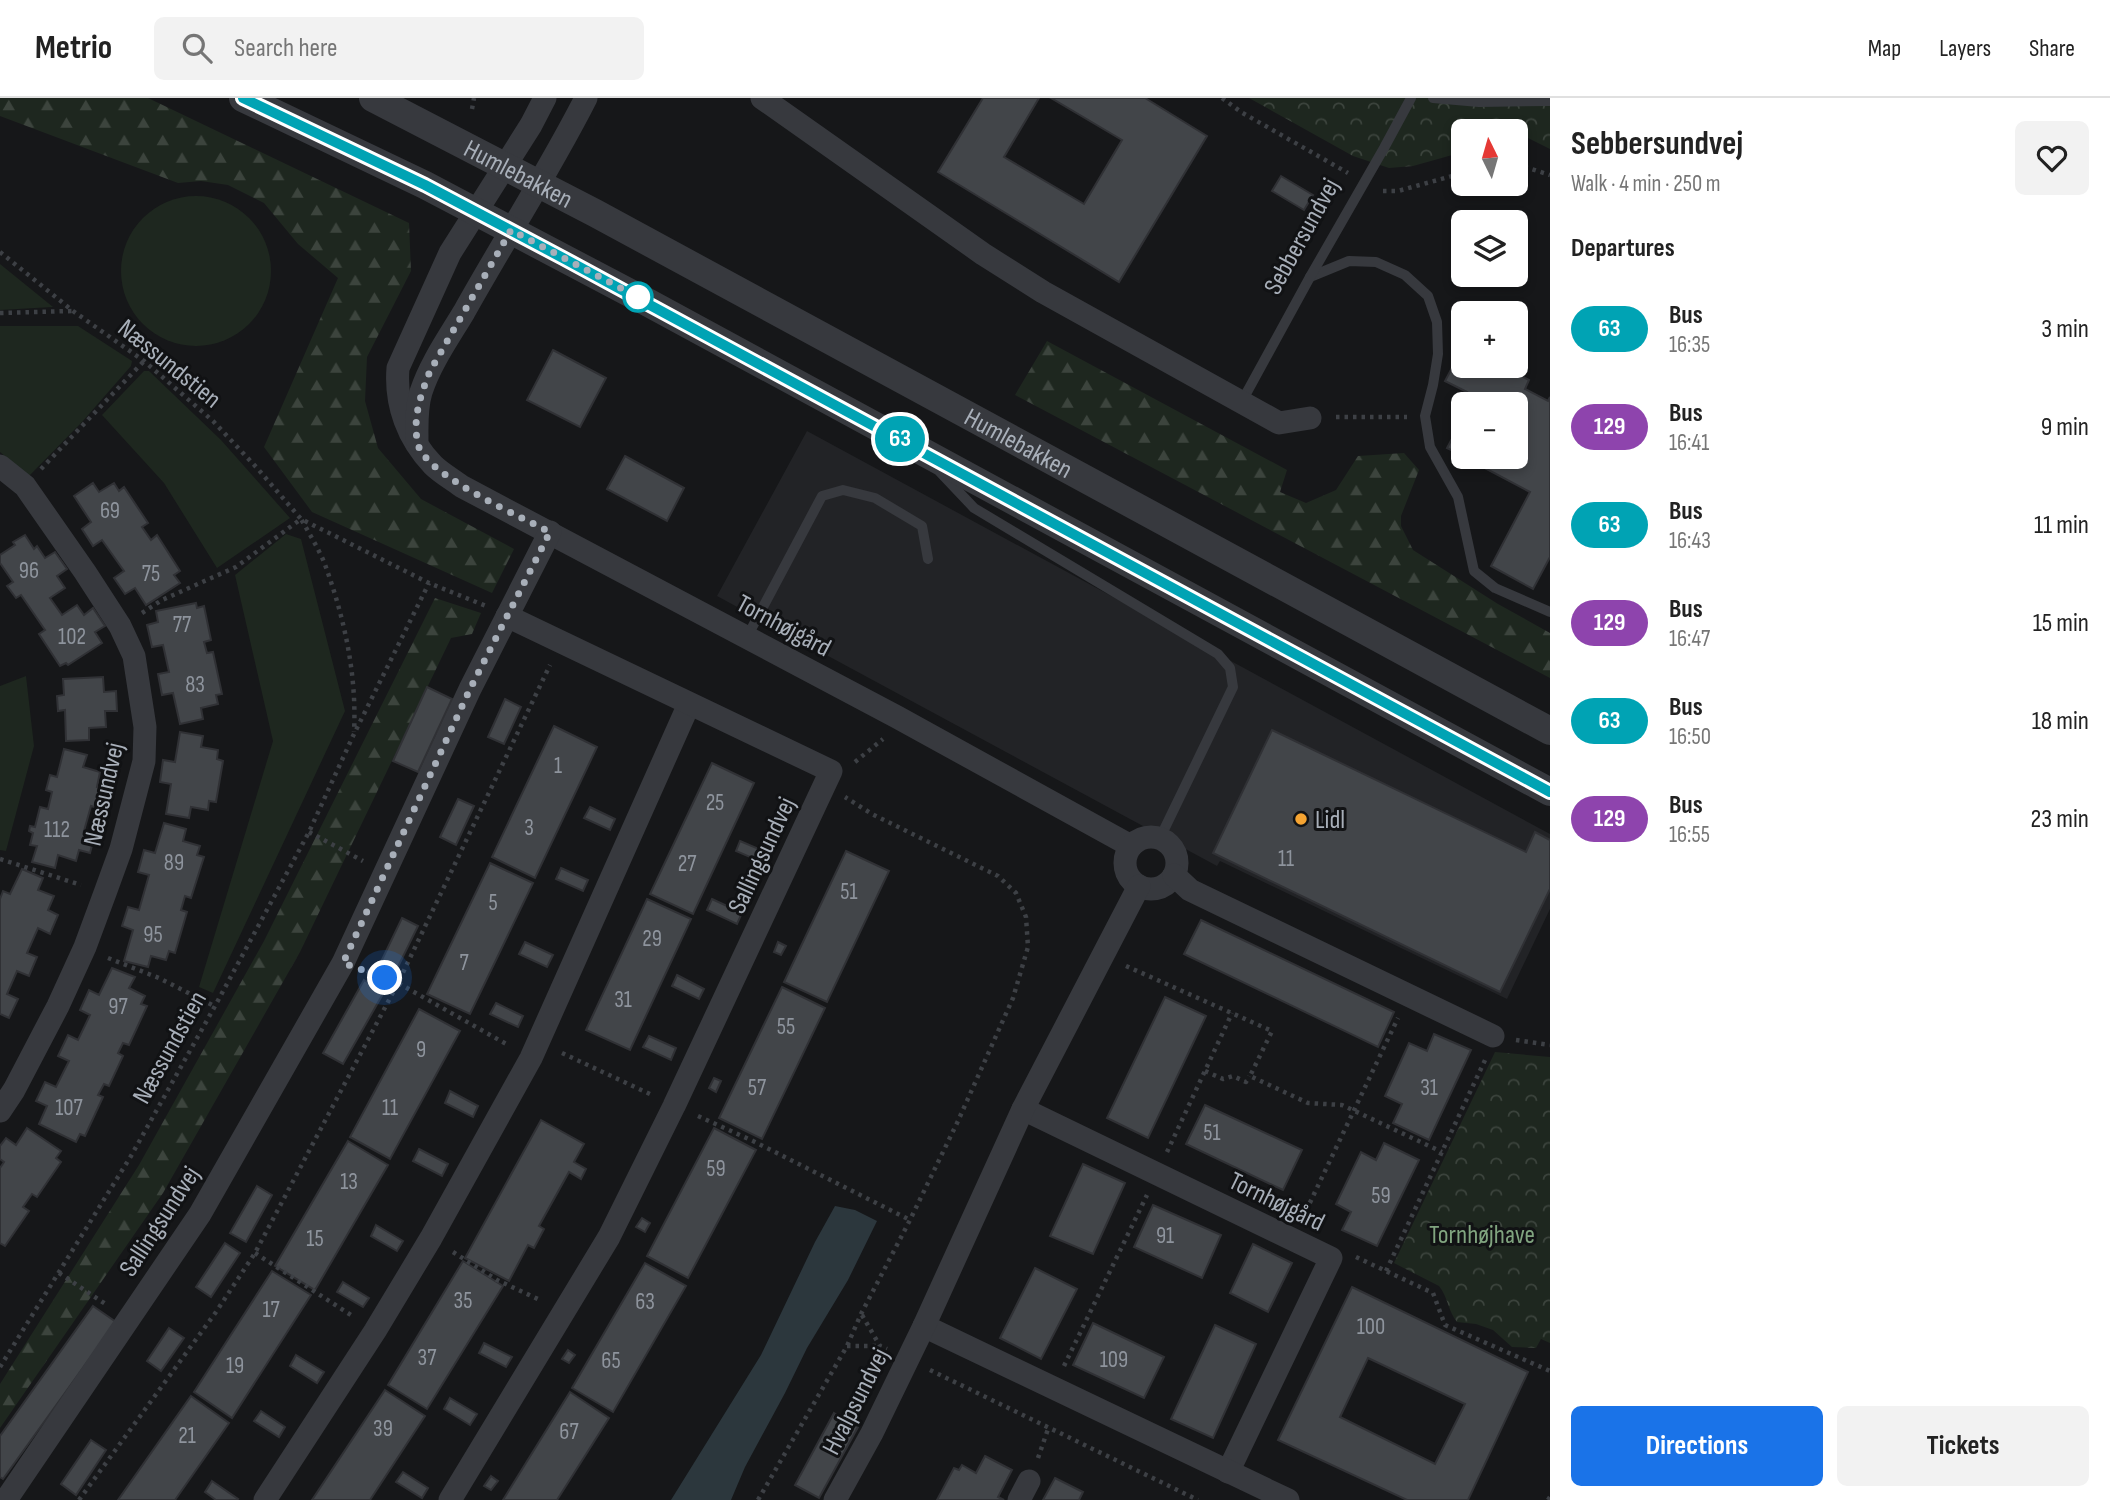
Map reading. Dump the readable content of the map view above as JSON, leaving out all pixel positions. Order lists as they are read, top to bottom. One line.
{"streets":{"street":["Humlebakken","Tornhøjgård","Næssundvej","Sallingsundvej","Hvalpsundvej"],"lane":["Sebbersundvej"],"path":["Næssundstien"]},"crossings":[["Humlebakken","Tornhøjgård"],["Tornhøjgård","Sallingsundvej"]],"parks":["Tornhøjhave"],"places":["Lidl"],"lines":["bus line 63"],"house_numbers":["69","96","75","77","102","83","1","25","3","112","11","89","27","51","5","95","29","7","31","97","55","9","57","31","107","11","51","59","13","59","91","15","35","63","17","100","37","109","65","19","39","67","21"],"north":"top","page":{"header":"Metrio","search":"Search here","nav":["Map","Layers","Share"],"on_map":"63","heading":[["Sebbersundvej","Walk · 4 min · 250 m"],"Departures"],"map_buttons":["+","−"],"list":[{"mark":"63","name":"Bus","note":"16:35","value":"3 min"},{"mark":"129","name":"Bus","note":"16:41","value":"9 min"},{"mark":"63","name":"Bus","note":"16:43","value":"11 min"},{"mark":"129","name":"Bus","note":"16:47","value":"15 min"},{"mark":"63","name":"Bus","note":"16:50","value":"18 min"},{"mark":"129","name":"Bus","note":"16:55","value":"23 min"}],"buttons":["Directions","Tickets"]}}
